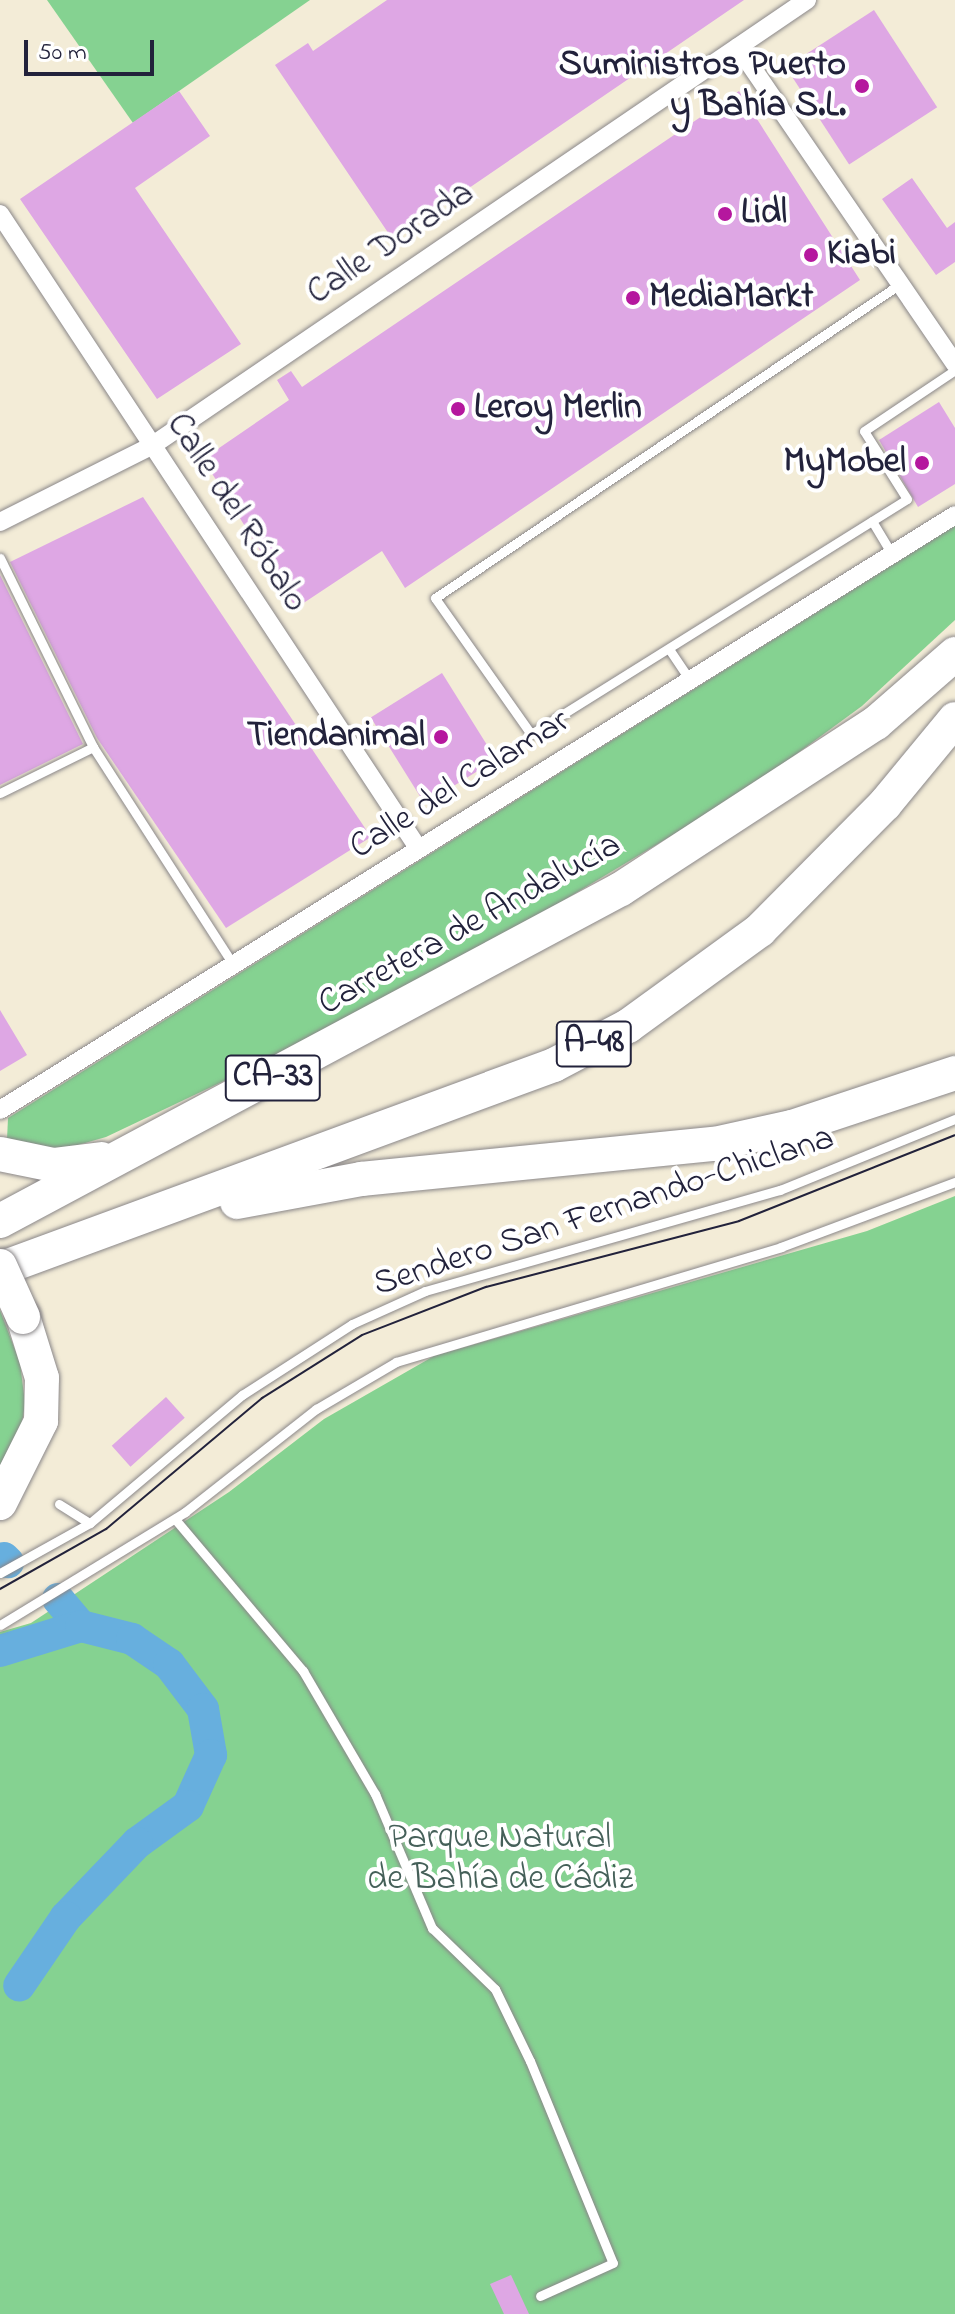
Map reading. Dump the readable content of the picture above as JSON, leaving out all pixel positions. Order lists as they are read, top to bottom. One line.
{"streets":{"highway":["Carretera de Andalucía","A-48","CA-33"],"street":["Calle Dorada","Calle del Róbalo","Calle del Calamar"],"lane":["Sendero San Fernando-Chiclana"]},"crossings":[["Calle Dorada","Calle del Róbalo"],["Calle del Róbalo","Calle del Calamar"]],"parks":["Parque Natural de Bahía de Cádiz"],"places":["Suministros Puerto y Bahía S.L.","Lidl","Kiabi","MediaMarkt","Leroy Merlin","MyMobel","Tiendanimal"],"scale_bar":"50 m"}
